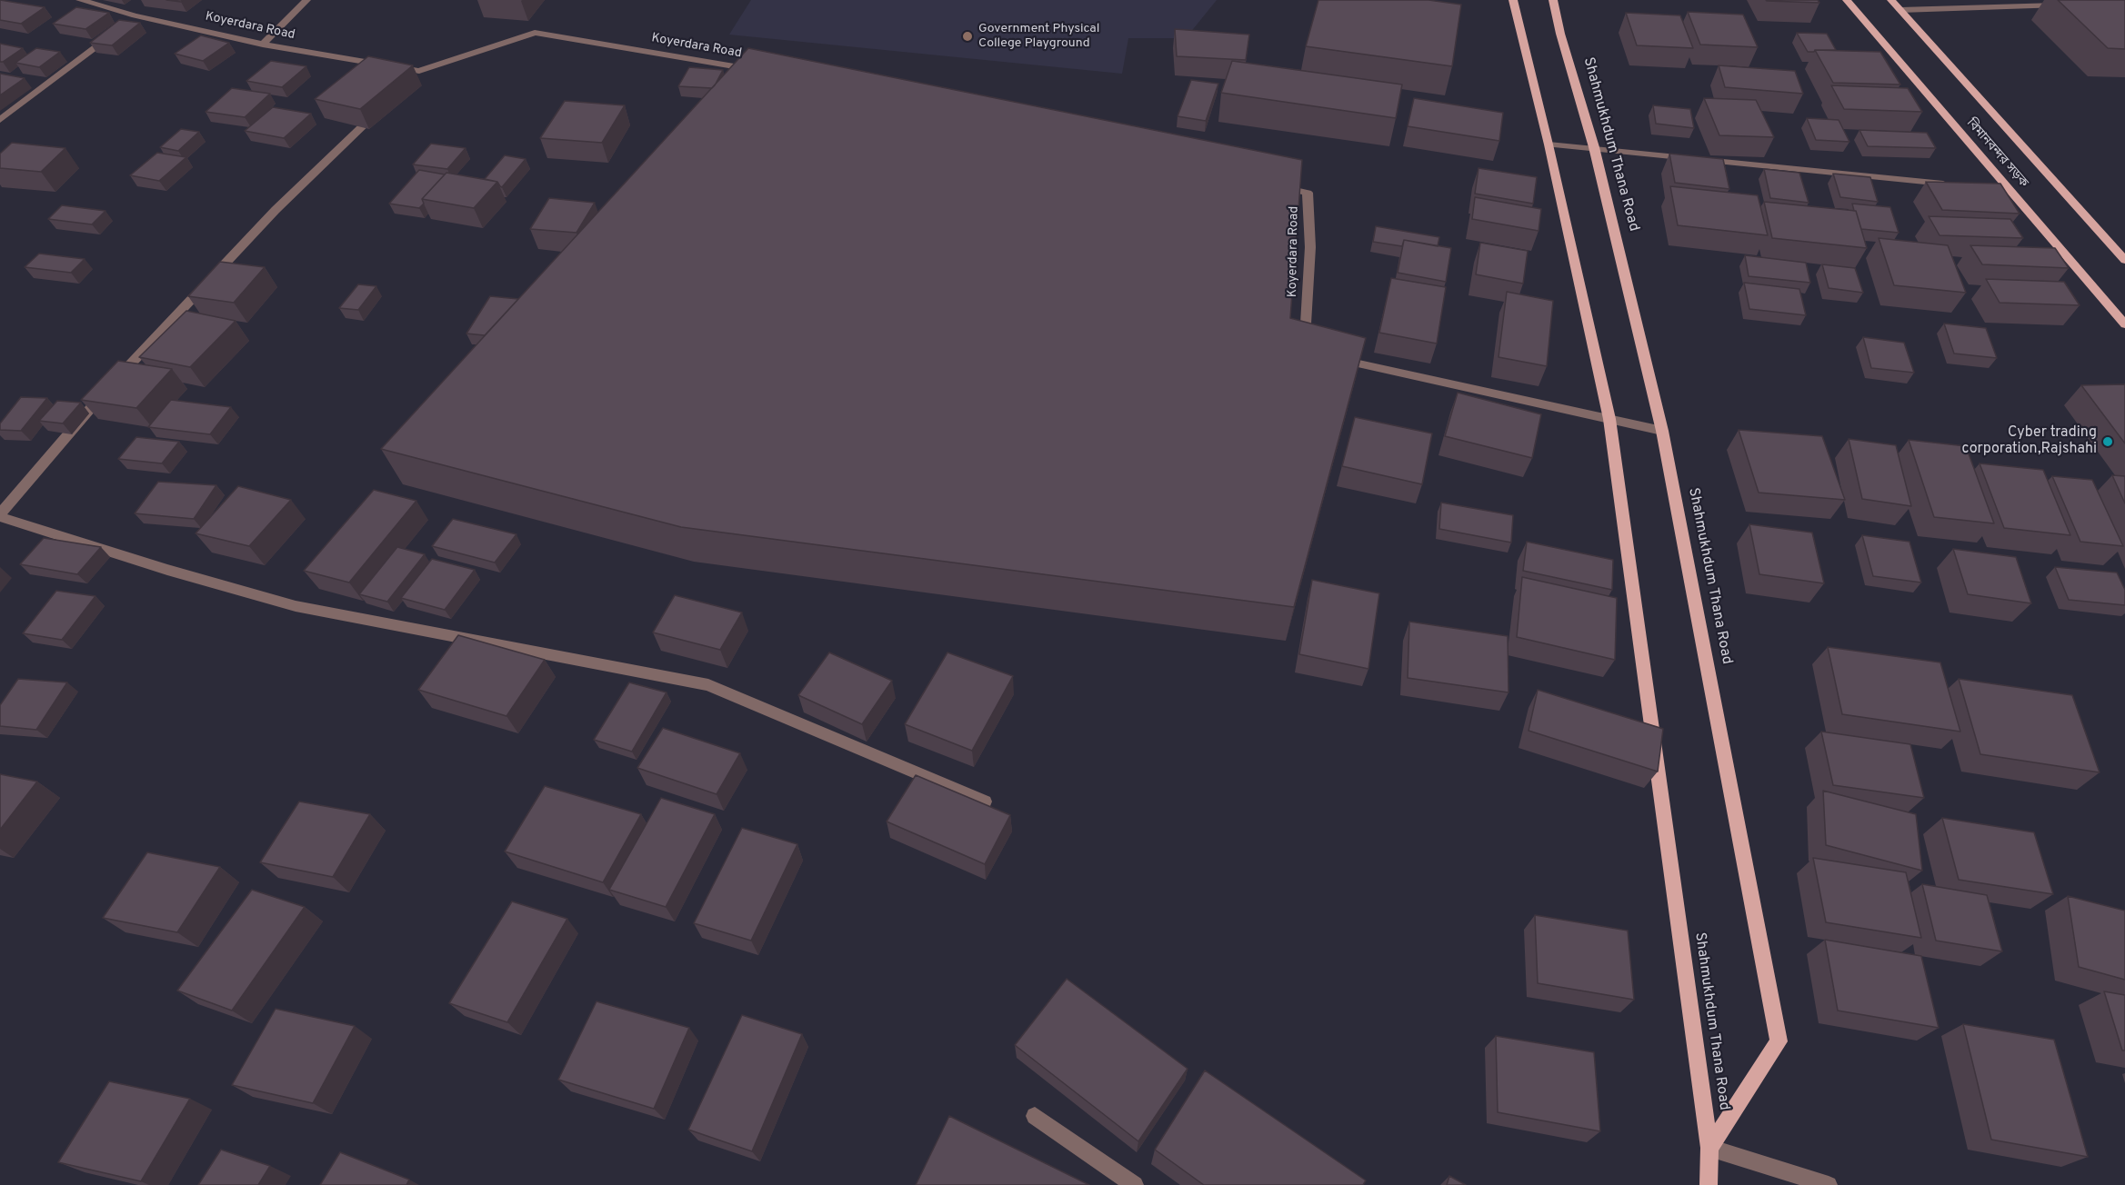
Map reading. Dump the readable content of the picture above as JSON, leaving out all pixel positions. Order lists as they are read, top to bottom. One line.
{"streets":{"main road":["Shahmukhdum Thana Road","বিমানবন্দর সড়ক"],"street":["Koyerdara Road"]},"places":["Government Physical College Playground","Cyber trading corporation,Rajshahi"]}
